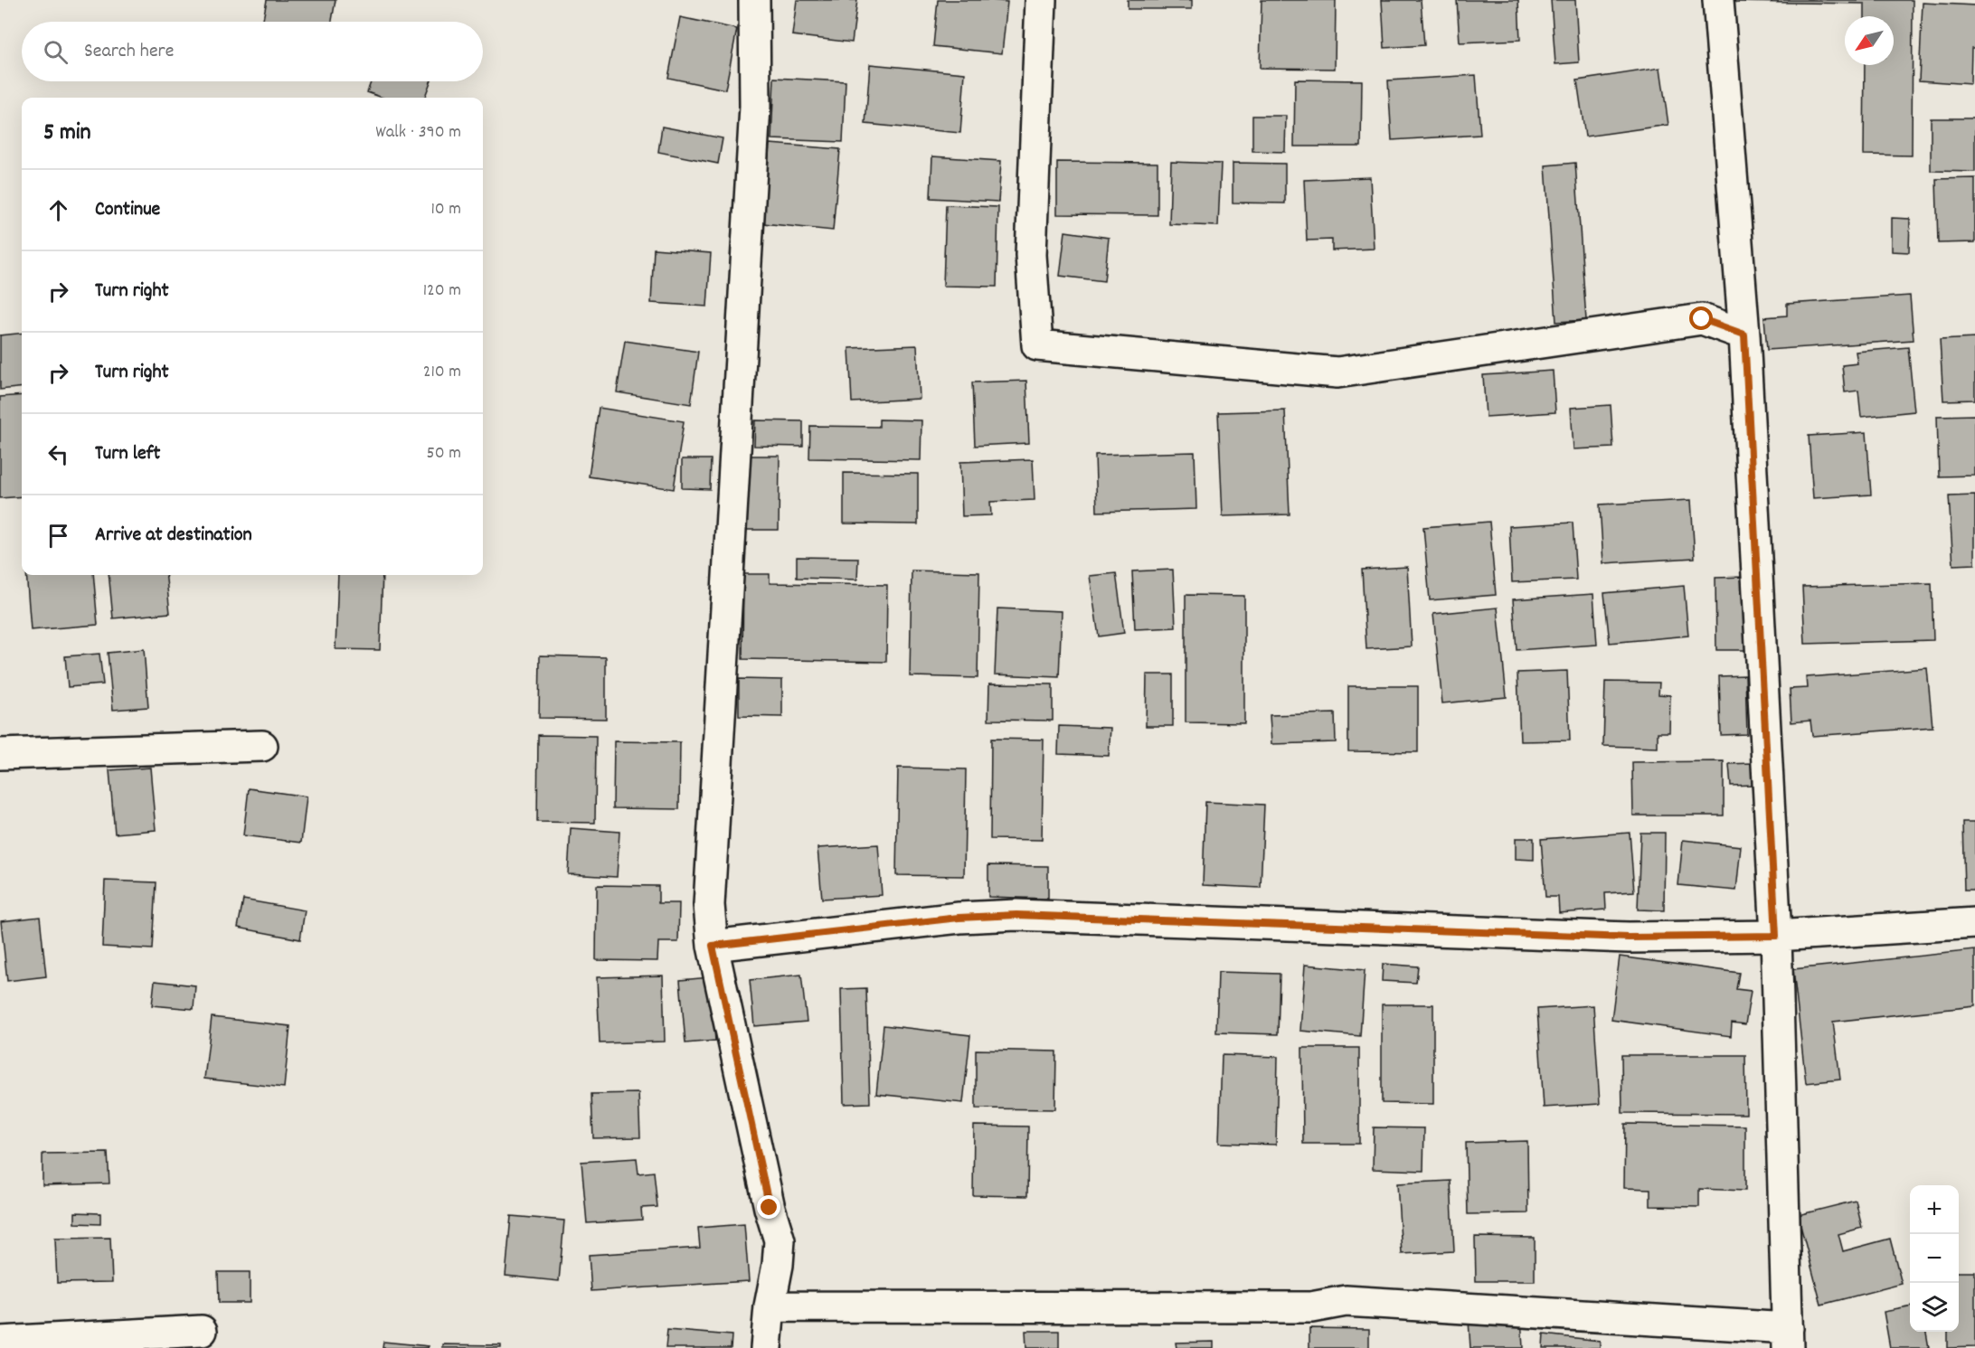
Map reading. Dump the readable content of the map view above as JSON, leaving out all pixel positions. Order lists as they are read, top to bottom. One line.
{"north":"bottom left","page":{"search":"Search here","heading":["5 min","Walk · 390 m"],"list":[["Continue","10 m"],["Turn right","120 m"],["Turn right","210 m"],["Turn left","50 m"],"Arrive at destination"],"map_buttons":["+","−"]}}
